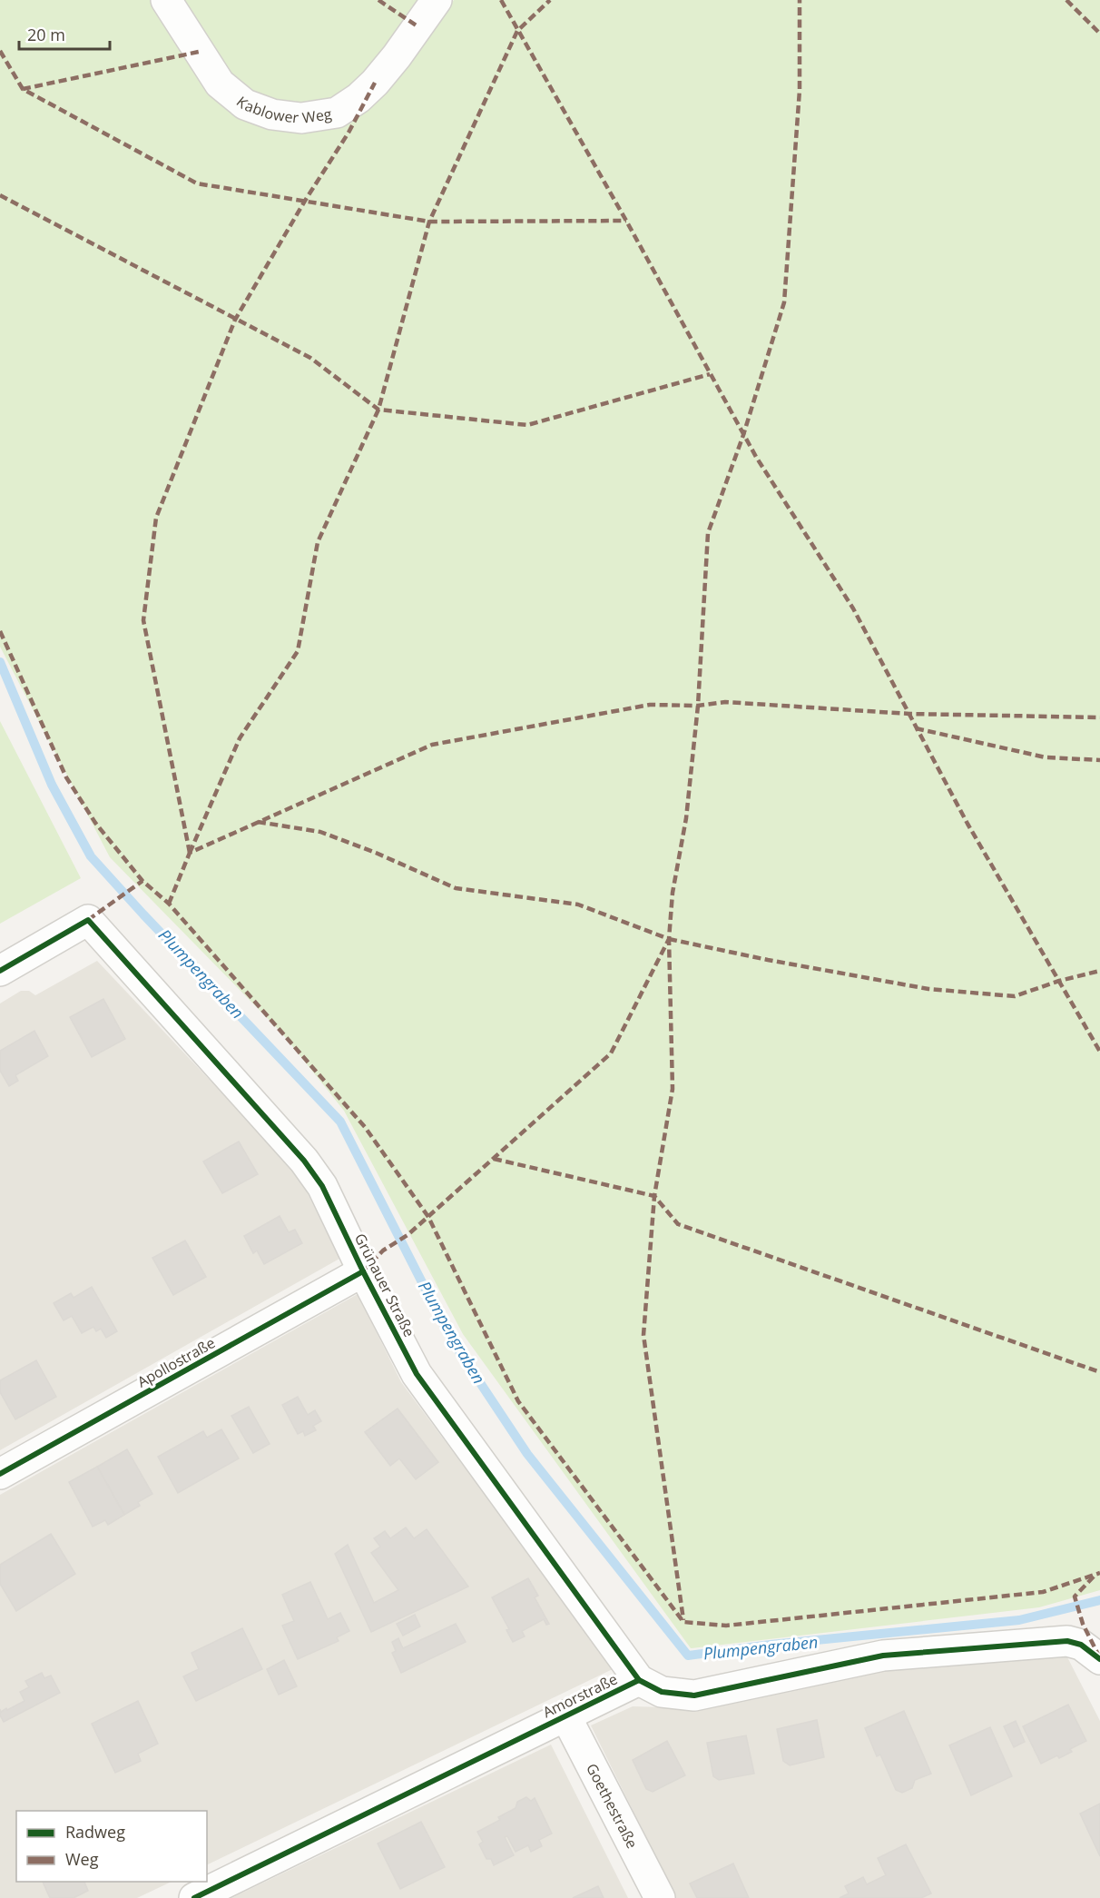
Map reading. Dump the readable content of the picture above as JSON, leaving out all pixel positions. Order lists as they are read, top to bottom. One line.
{"streets":{"street":["Kablower Weg","Grünauer Straße","Apollostraße","Amorstraße","Goethestraße"]},"crossings":[["Grünauer Straße","Apollostraße"],["Grünauer Straße","Amorstraße"],["Amorstraße","Goethestraße"]],"water":["Plumpengraben"],"legend":["Radweg","Weg"],"scale_bar":"20 m"}
